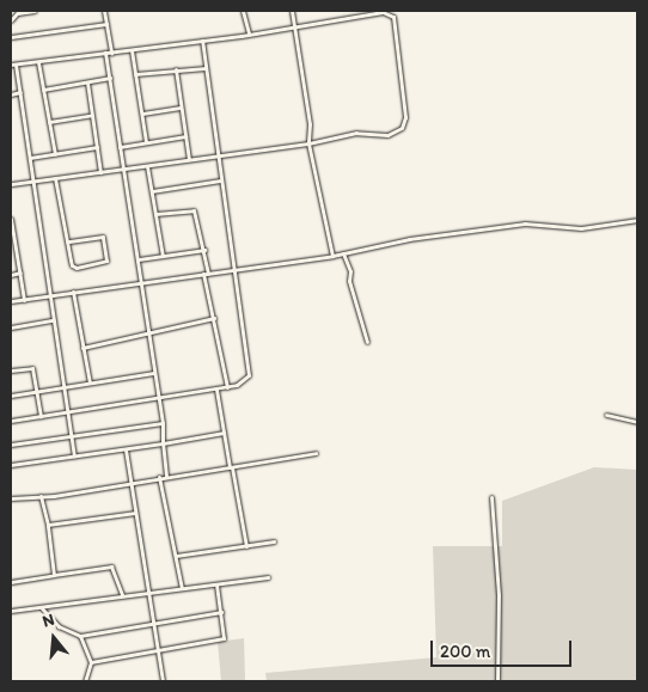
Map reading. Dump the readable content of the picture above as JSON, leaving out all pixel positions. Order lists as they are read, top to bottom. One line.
{"scale_bar":"200 m","north":"top"}
